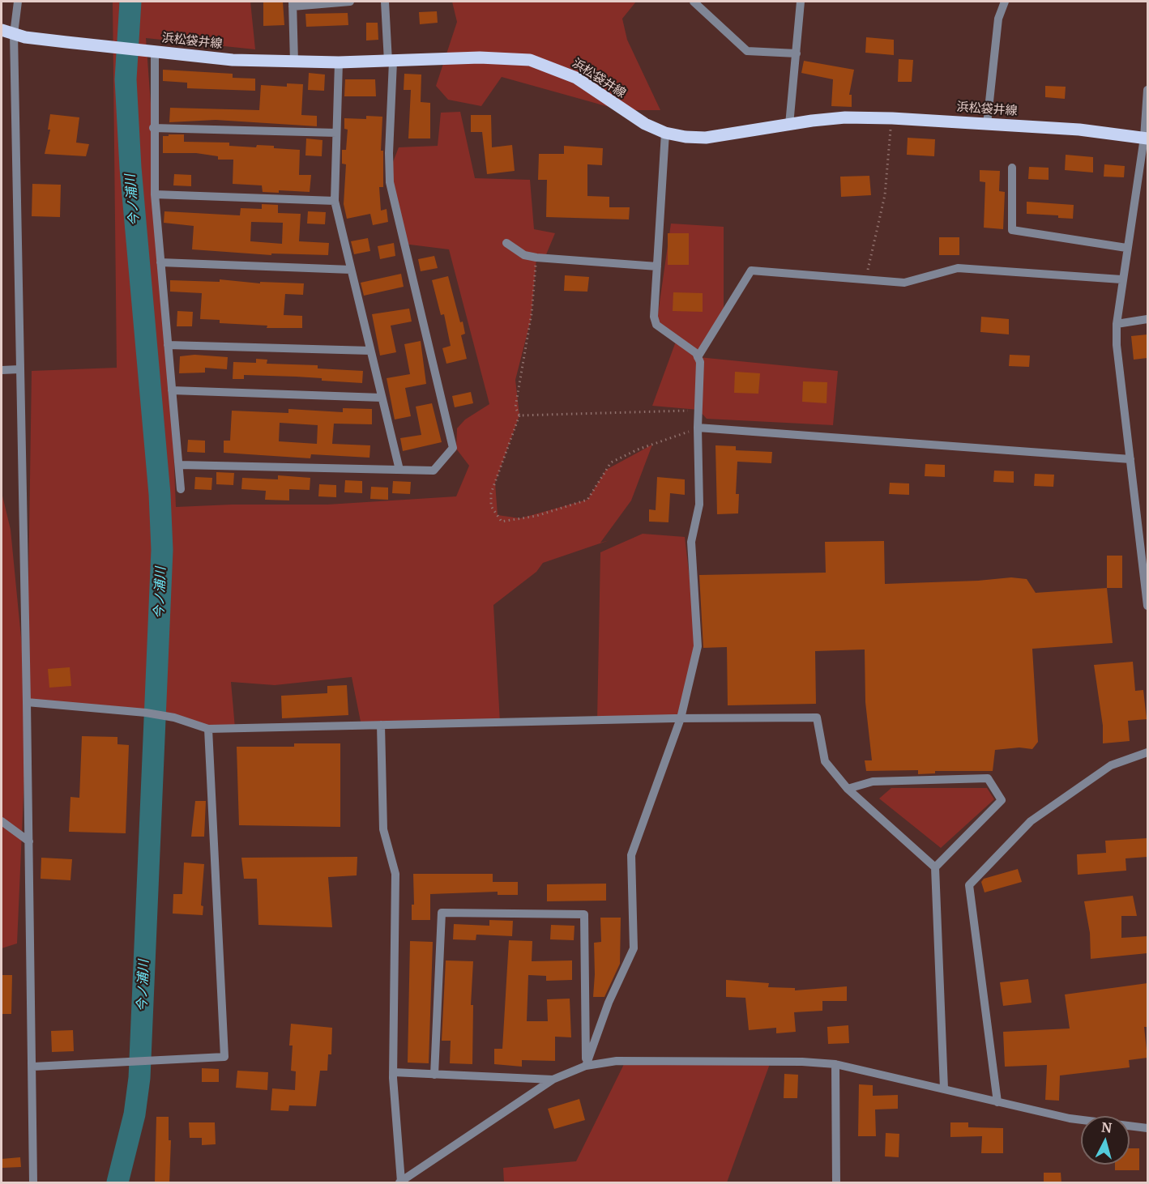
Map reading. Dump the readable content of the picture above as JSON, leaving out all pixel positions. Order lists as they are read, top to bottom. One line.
{"streets":{"main road":["浜松袋井線"]},"water":["今ノ浦川"],"north":"top"}
